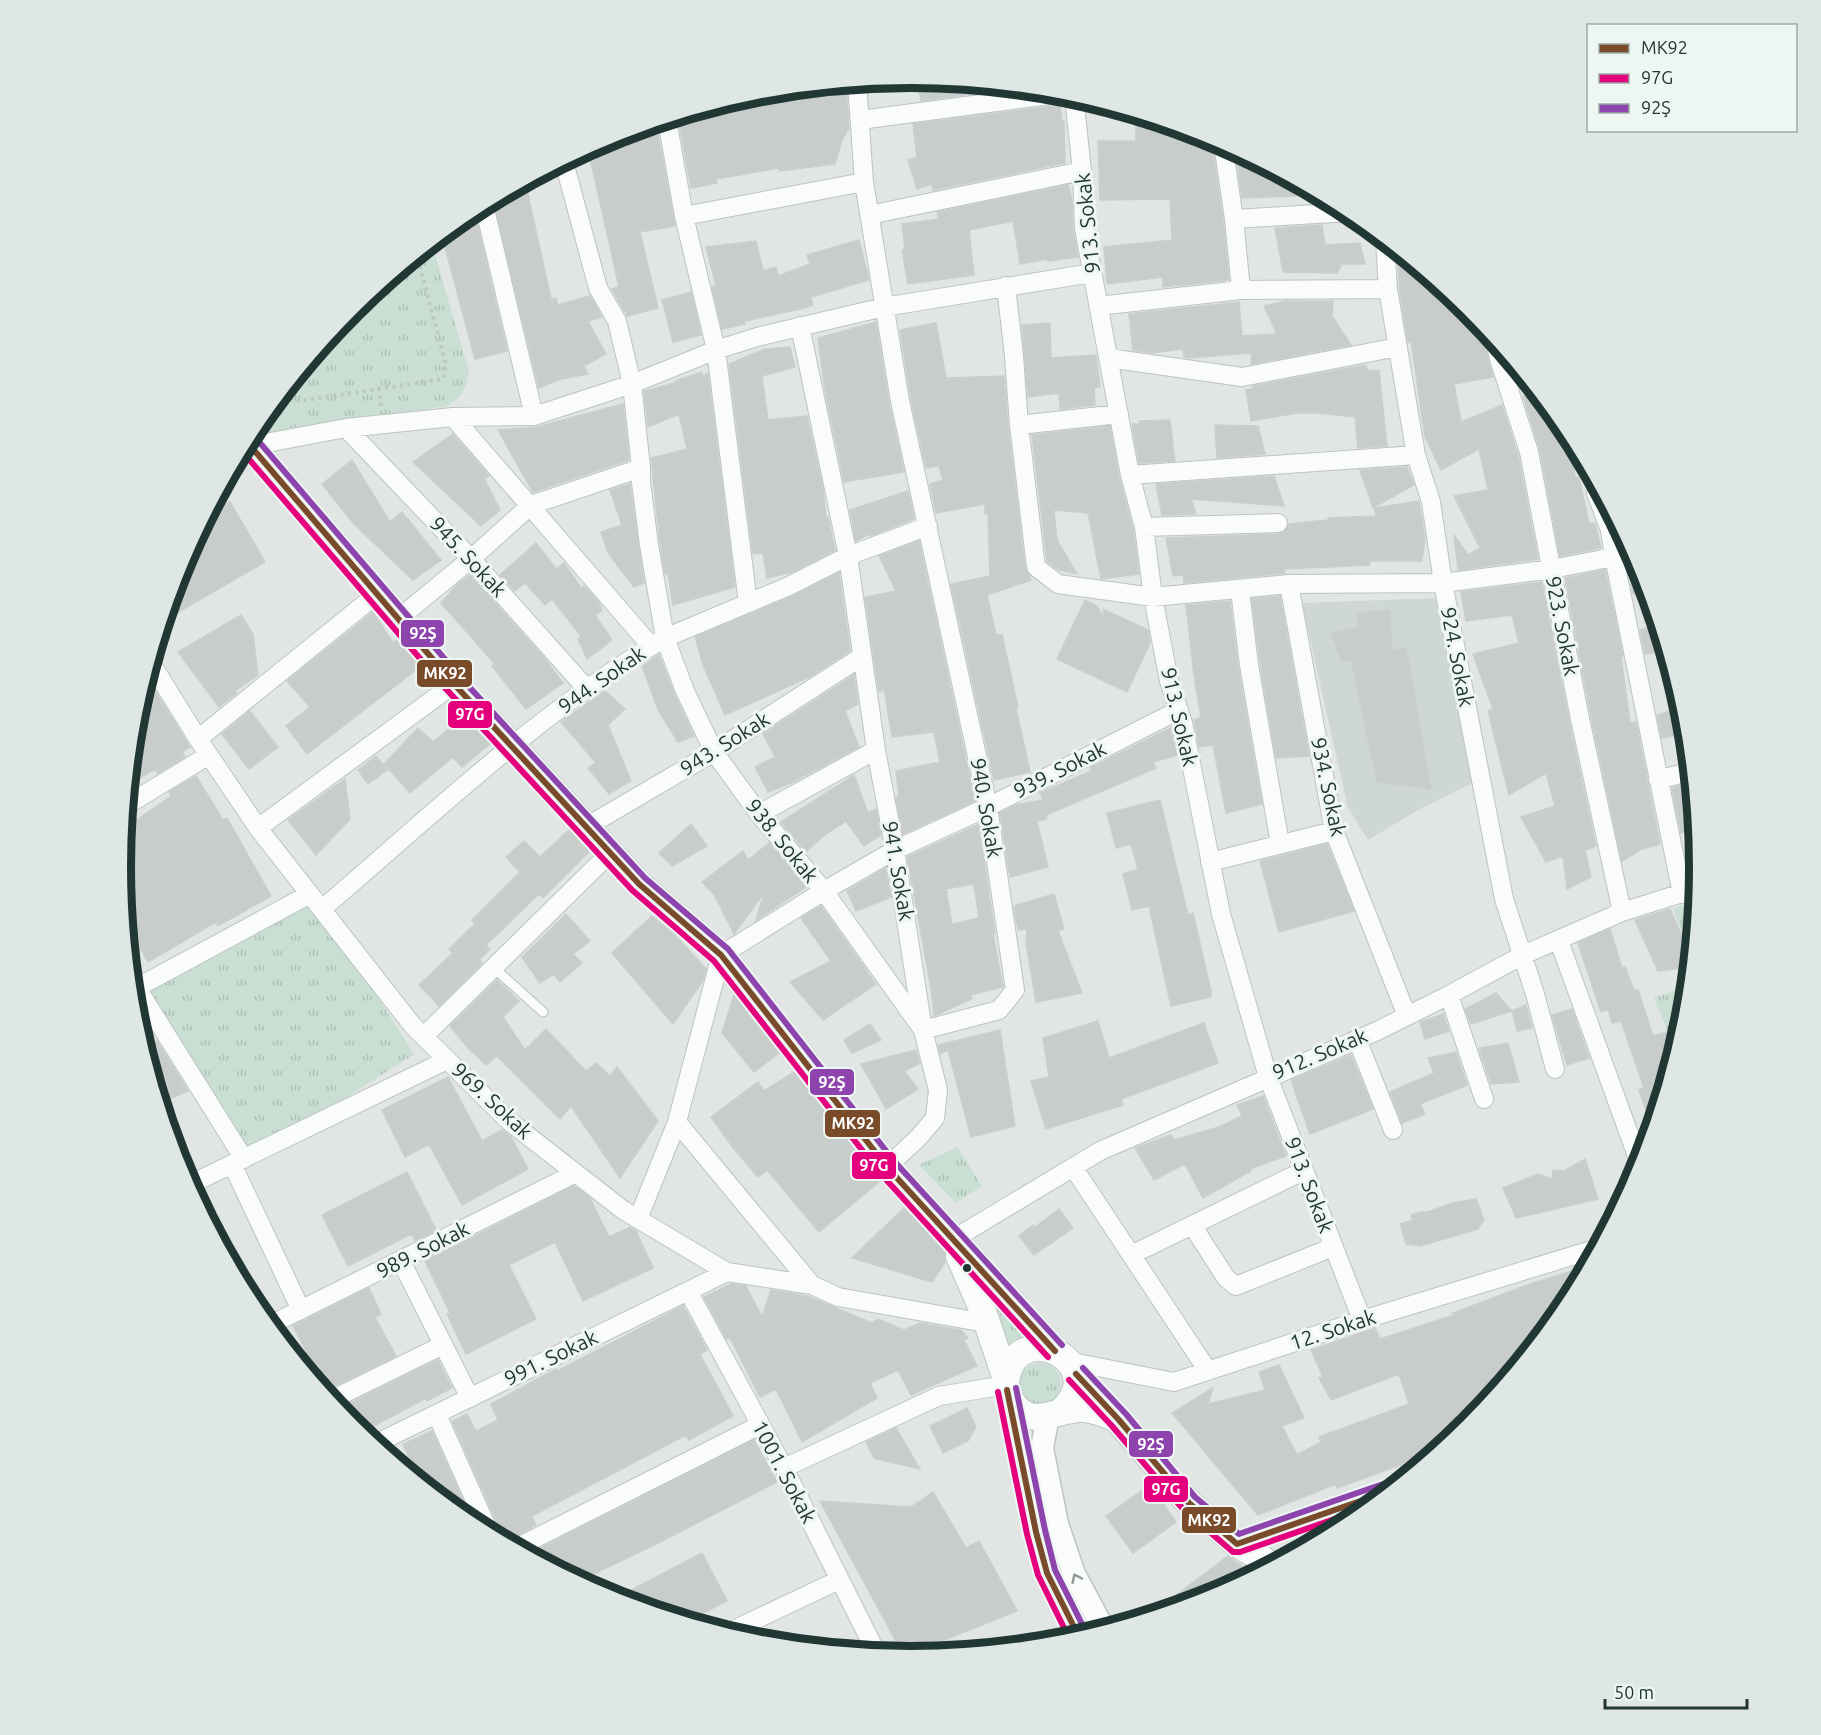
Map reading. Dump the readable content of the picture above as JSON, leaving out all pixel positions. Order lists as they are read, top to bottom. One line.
{"streets":{"street":["913. Sokak","945. Sokak","923. Sokak","924. Sokak","944. Sokak","943. Sokak","939. Sokak","934. Sokak","940. Sokak","938. Sokak","941. Sokak","912. Sokak","969. Sokak","989. Sokak","12. Sokak","991. Sokak","1001. Sokak"]},"crossings":[["913. Sokak","939. Sokak"],["913. Sokak","912. Sokak"],["913. Sokak","12. Sokak"],["945. Sokak","944. Sokak"],["923. Sokak","912. Sokak"],["924. Sokak","912. Sokak"],["944. Sokak","940. Sokak"],["944. Sokak","938. Sokak"],["944. Sokak","941. Sokak"],["944. Sokak","969. Sokak"],["943. Sokak","938. Sokak"],["943. Sokak","941. Sokak"],["939. Sokak","940. Sokak"],["939. Sokak","938. Sokak"],["939. Sokak","941. Sokak"],["934. Sokak","912. Sokak"],["940. Sokak","938. Sokak"],["940. Sokak","941. Sokak"],["938. Sokak","941. Sokak"],["969. Sokak","989. Sokak"],["969. Sokak","991. Sokak"],["991. Sokak","1001. Sokak"]],"lines":["transit line 92Ş","transit line MK92","transit line 97G"],"legend":["MK92","97G","92Ş"],"scale_bar":"50 m"}
